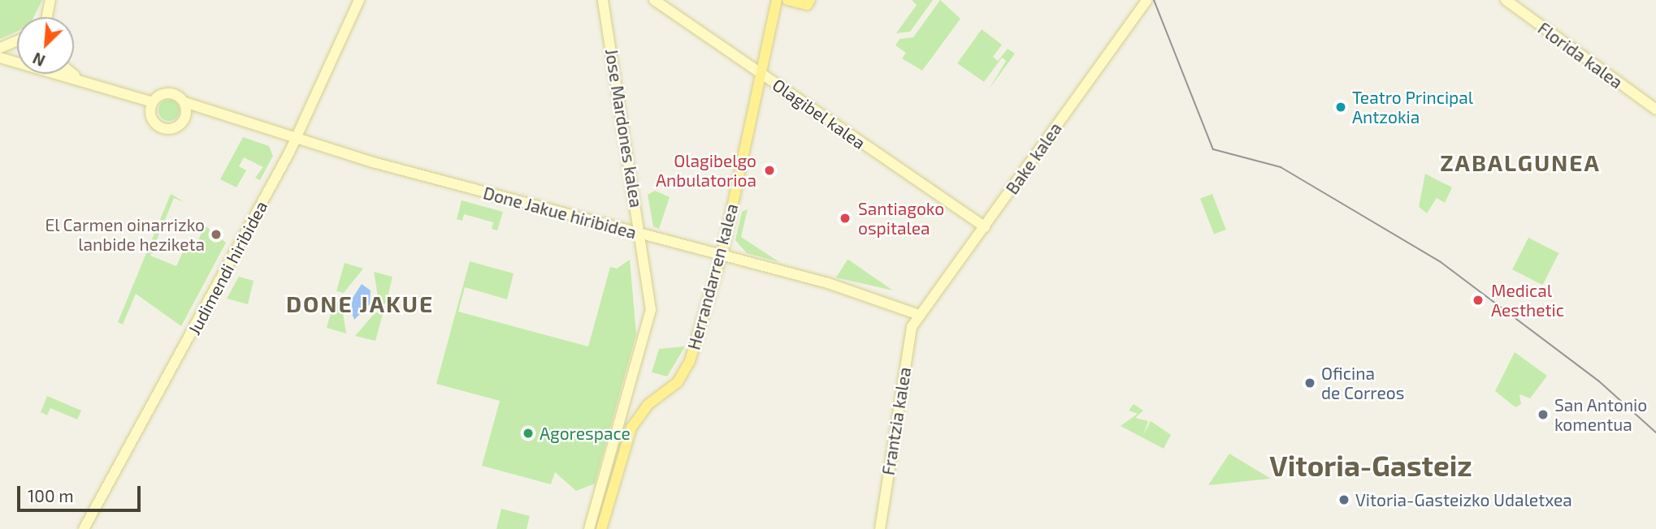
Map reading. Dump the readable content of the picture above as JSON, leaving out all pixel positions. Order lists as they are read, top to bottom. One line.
{"streets":{"main road":["Florida kalea","Olagibel kalea","Jose Mardones kalea","Bake kalea","Done Jakue hiribidea","Judimendi hiribidea","Herrandarren kalea","Frantzia kalea"]},"crossings":[["Olagibel kalea","Bake kalea"],["Olagibel kalea","Herrandarren kalea"],["Jose Mardones kalea","Done Jakue hiribidea"],["Bake kalea","Done Jakue hiribidea"],["Bake kalea","Frantzia kalea"],["Done Jakue hiribidea","Judimendi hiribidea"],["Done Jakue hiribidea","Herrandarren kalea"],["Done Jakue hiribidea","Frantzia kalea"]],"districts":["ZABALGUNEA","DONE JAKUE","Vitoria-Gasteiz"],"places":["Teatro Principal Antzokia","Olagibelgo Anbulatorioa","Santiagoko ospitalea","El Carmen oinarrizko lanbide heziketa","Medical Aesthetic","Oficina de Correos","San Antonio komentua","Agorespace","Vitoria-Gasteizko Udaletxea"],"scale_bar":"100 m","north":"bottom left"}
